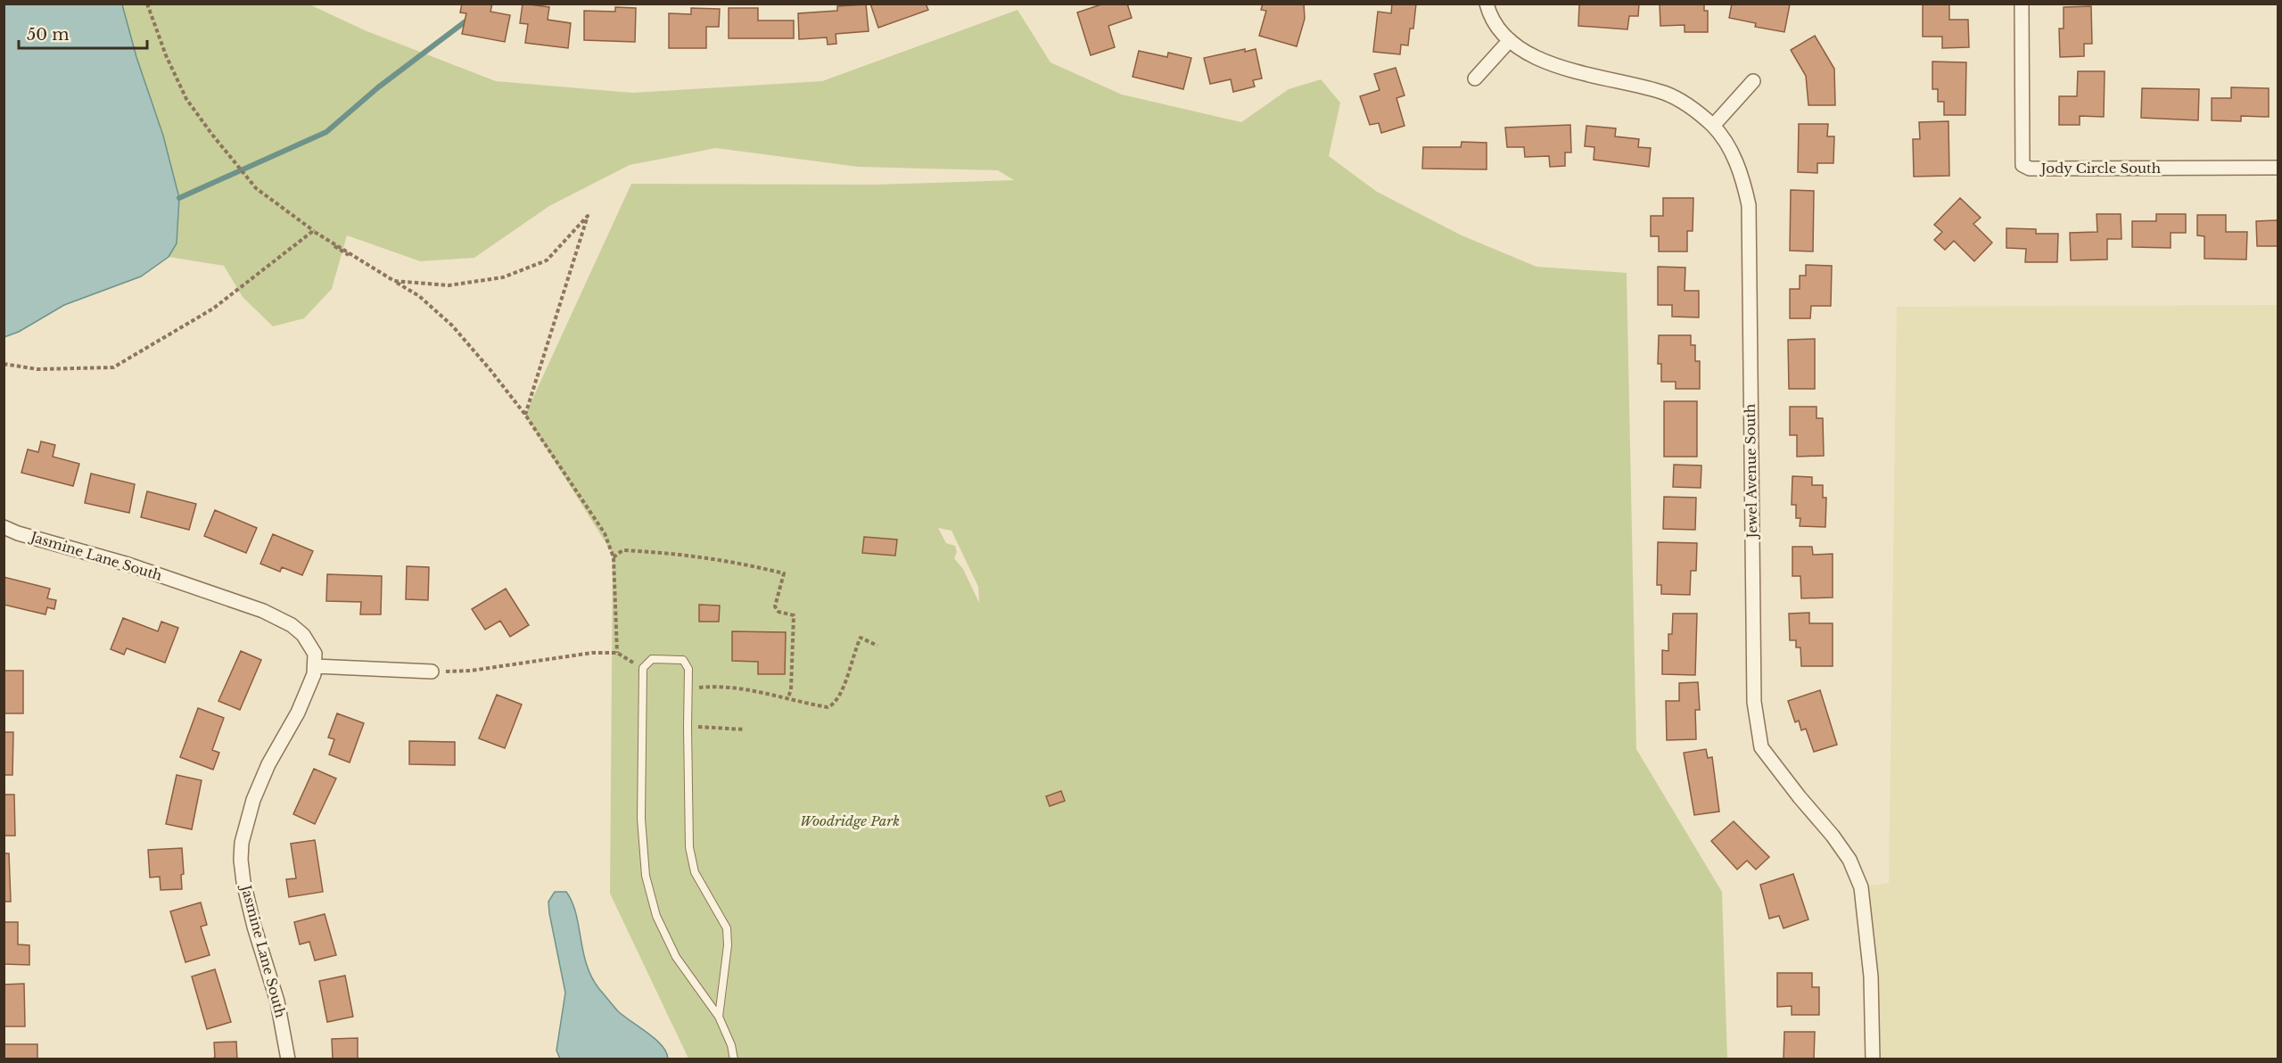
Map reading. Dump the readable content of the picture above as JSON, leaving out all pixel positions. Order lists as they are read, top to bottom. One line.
{"streets":{"street":["Jody Circle South","Jewel Avenue South","Jasmine Lane South"]},"parks":["Woodridge Park"],"scale_bar":"50 m"}
